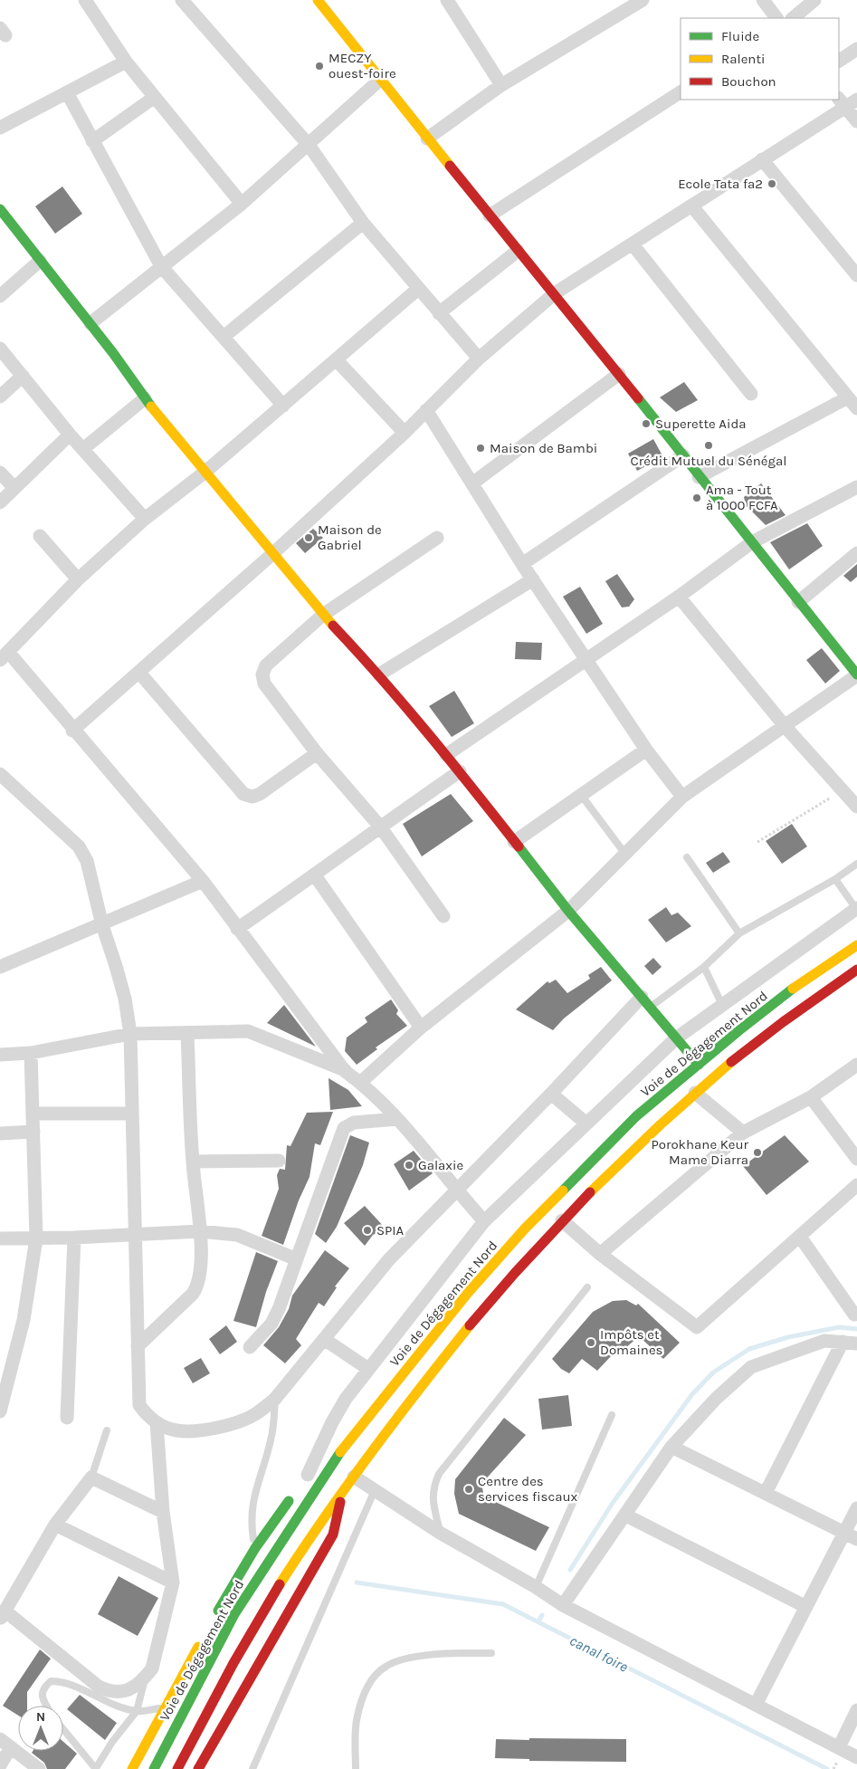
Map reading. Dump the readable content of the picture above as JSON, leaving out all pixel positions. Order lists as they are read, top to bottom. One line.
{"streets":{"main road":["Voie de Dégagement Nord"]},"water":["canal foire"],"places":["MECZY ouest-foire","Ecole Tata fa2","Superette Aida","Crédit Mutuel du Sénégal","Maison de Bambi","Ama - Tout à 1000 FCFA","Maison de Gabriel","Porokhane Keur Mame Diarra","Galaxie","SPIA","Impôts et Domaines","Centre des services fiscaux"],"legend":["Fluide","Ralenti","Bouchon"],"north":"top"}
